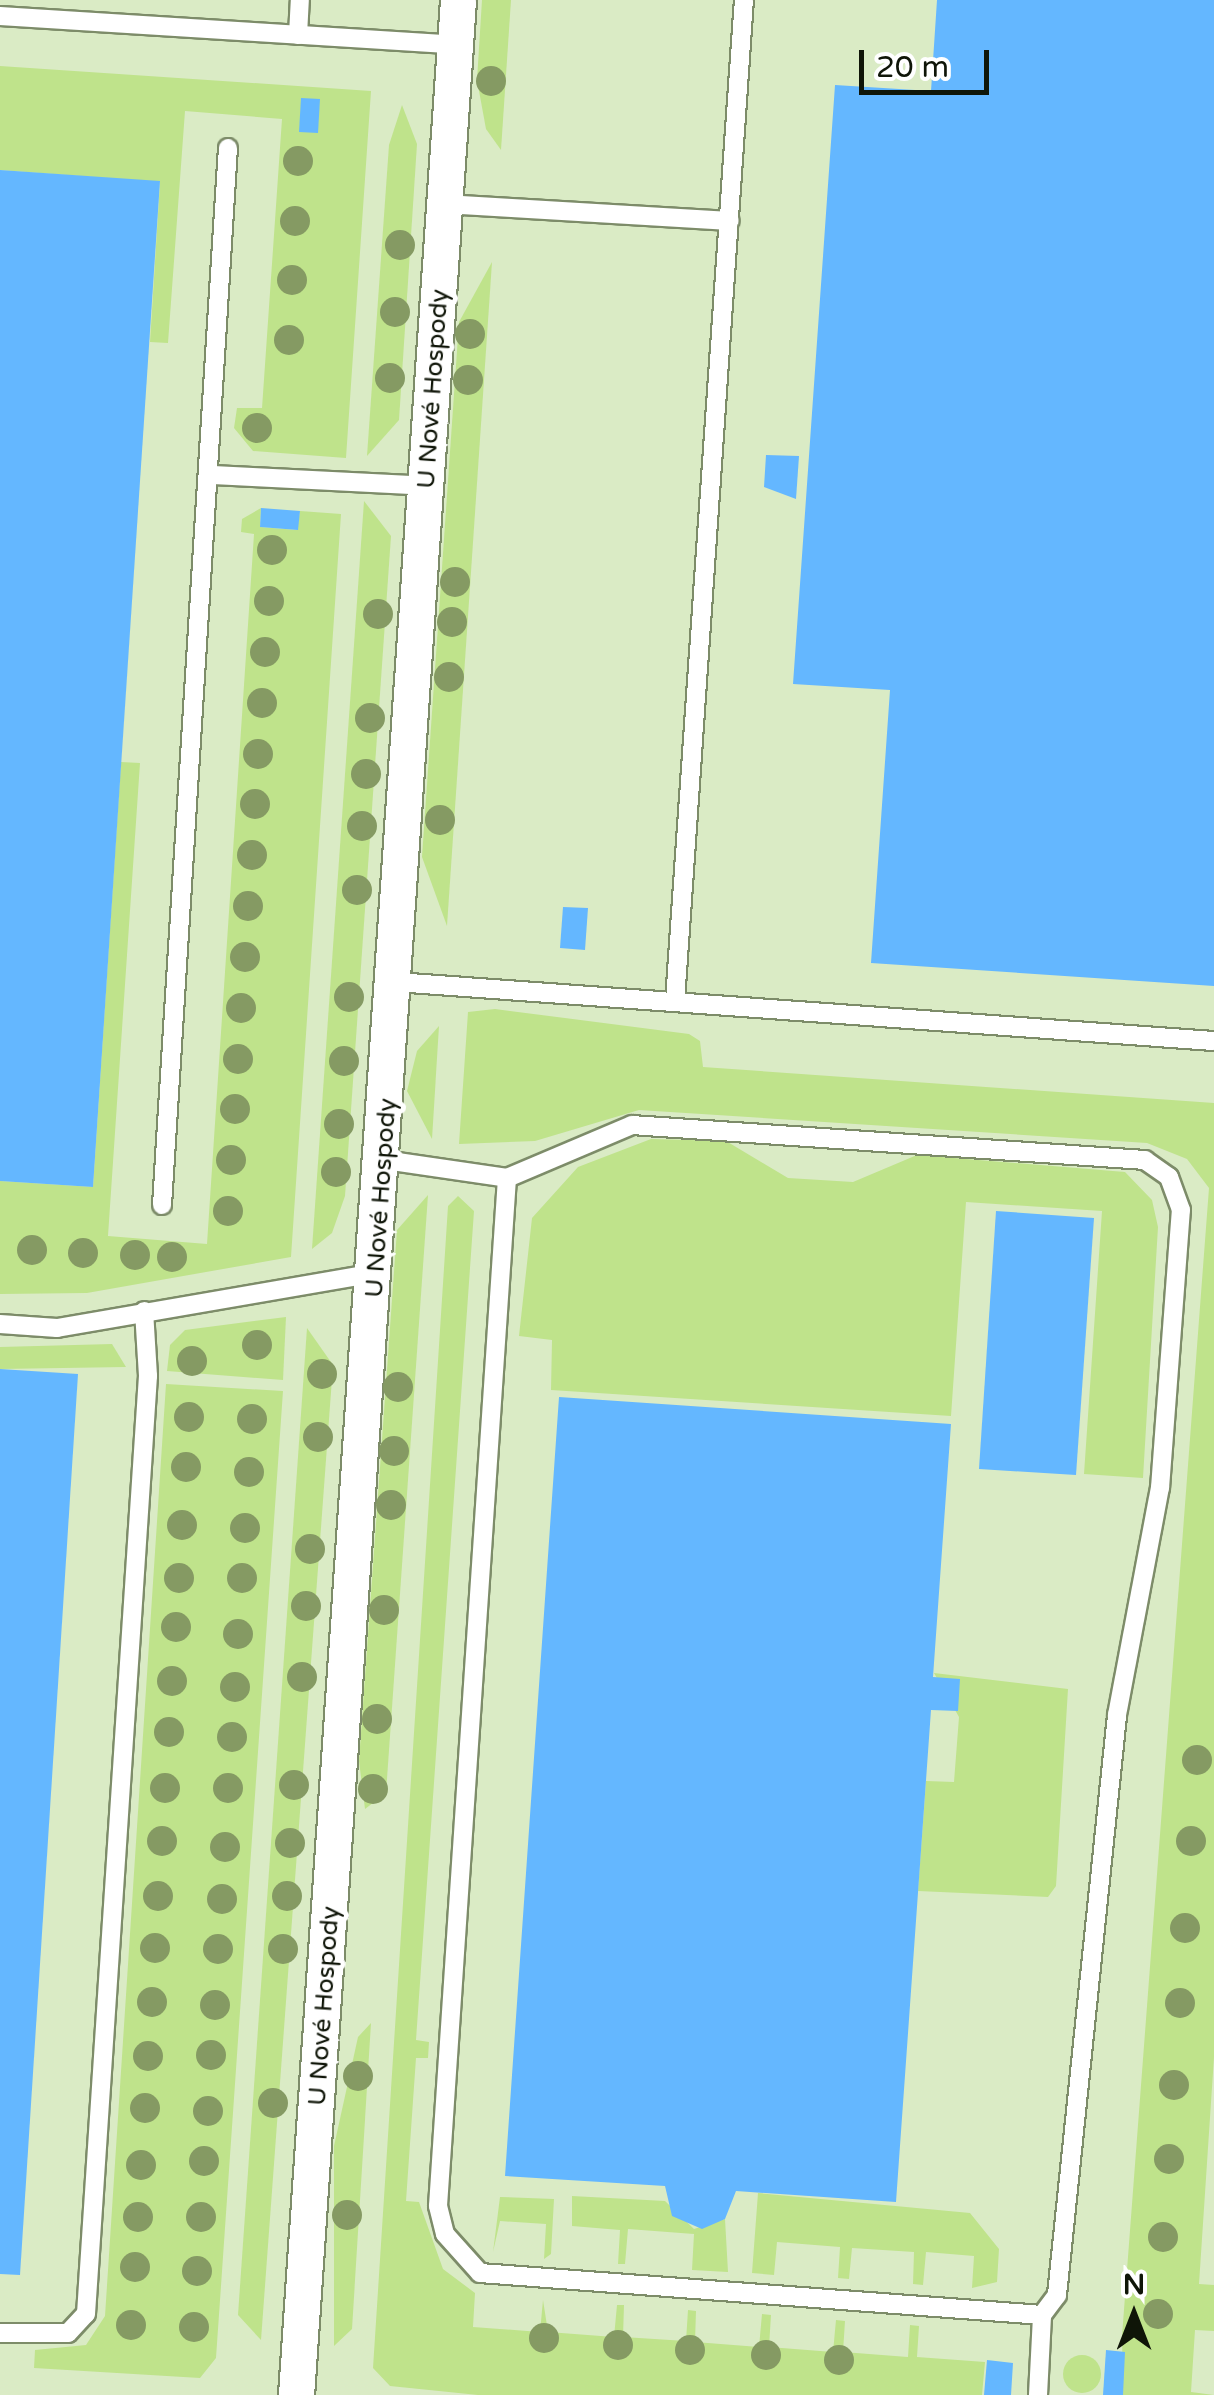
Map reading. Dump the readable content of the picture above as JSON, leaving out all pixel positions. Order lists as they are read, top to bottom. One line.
{"streets":{"street":["U Nové Hospody"]},"scale_bar":"20 m","north":"top"}
